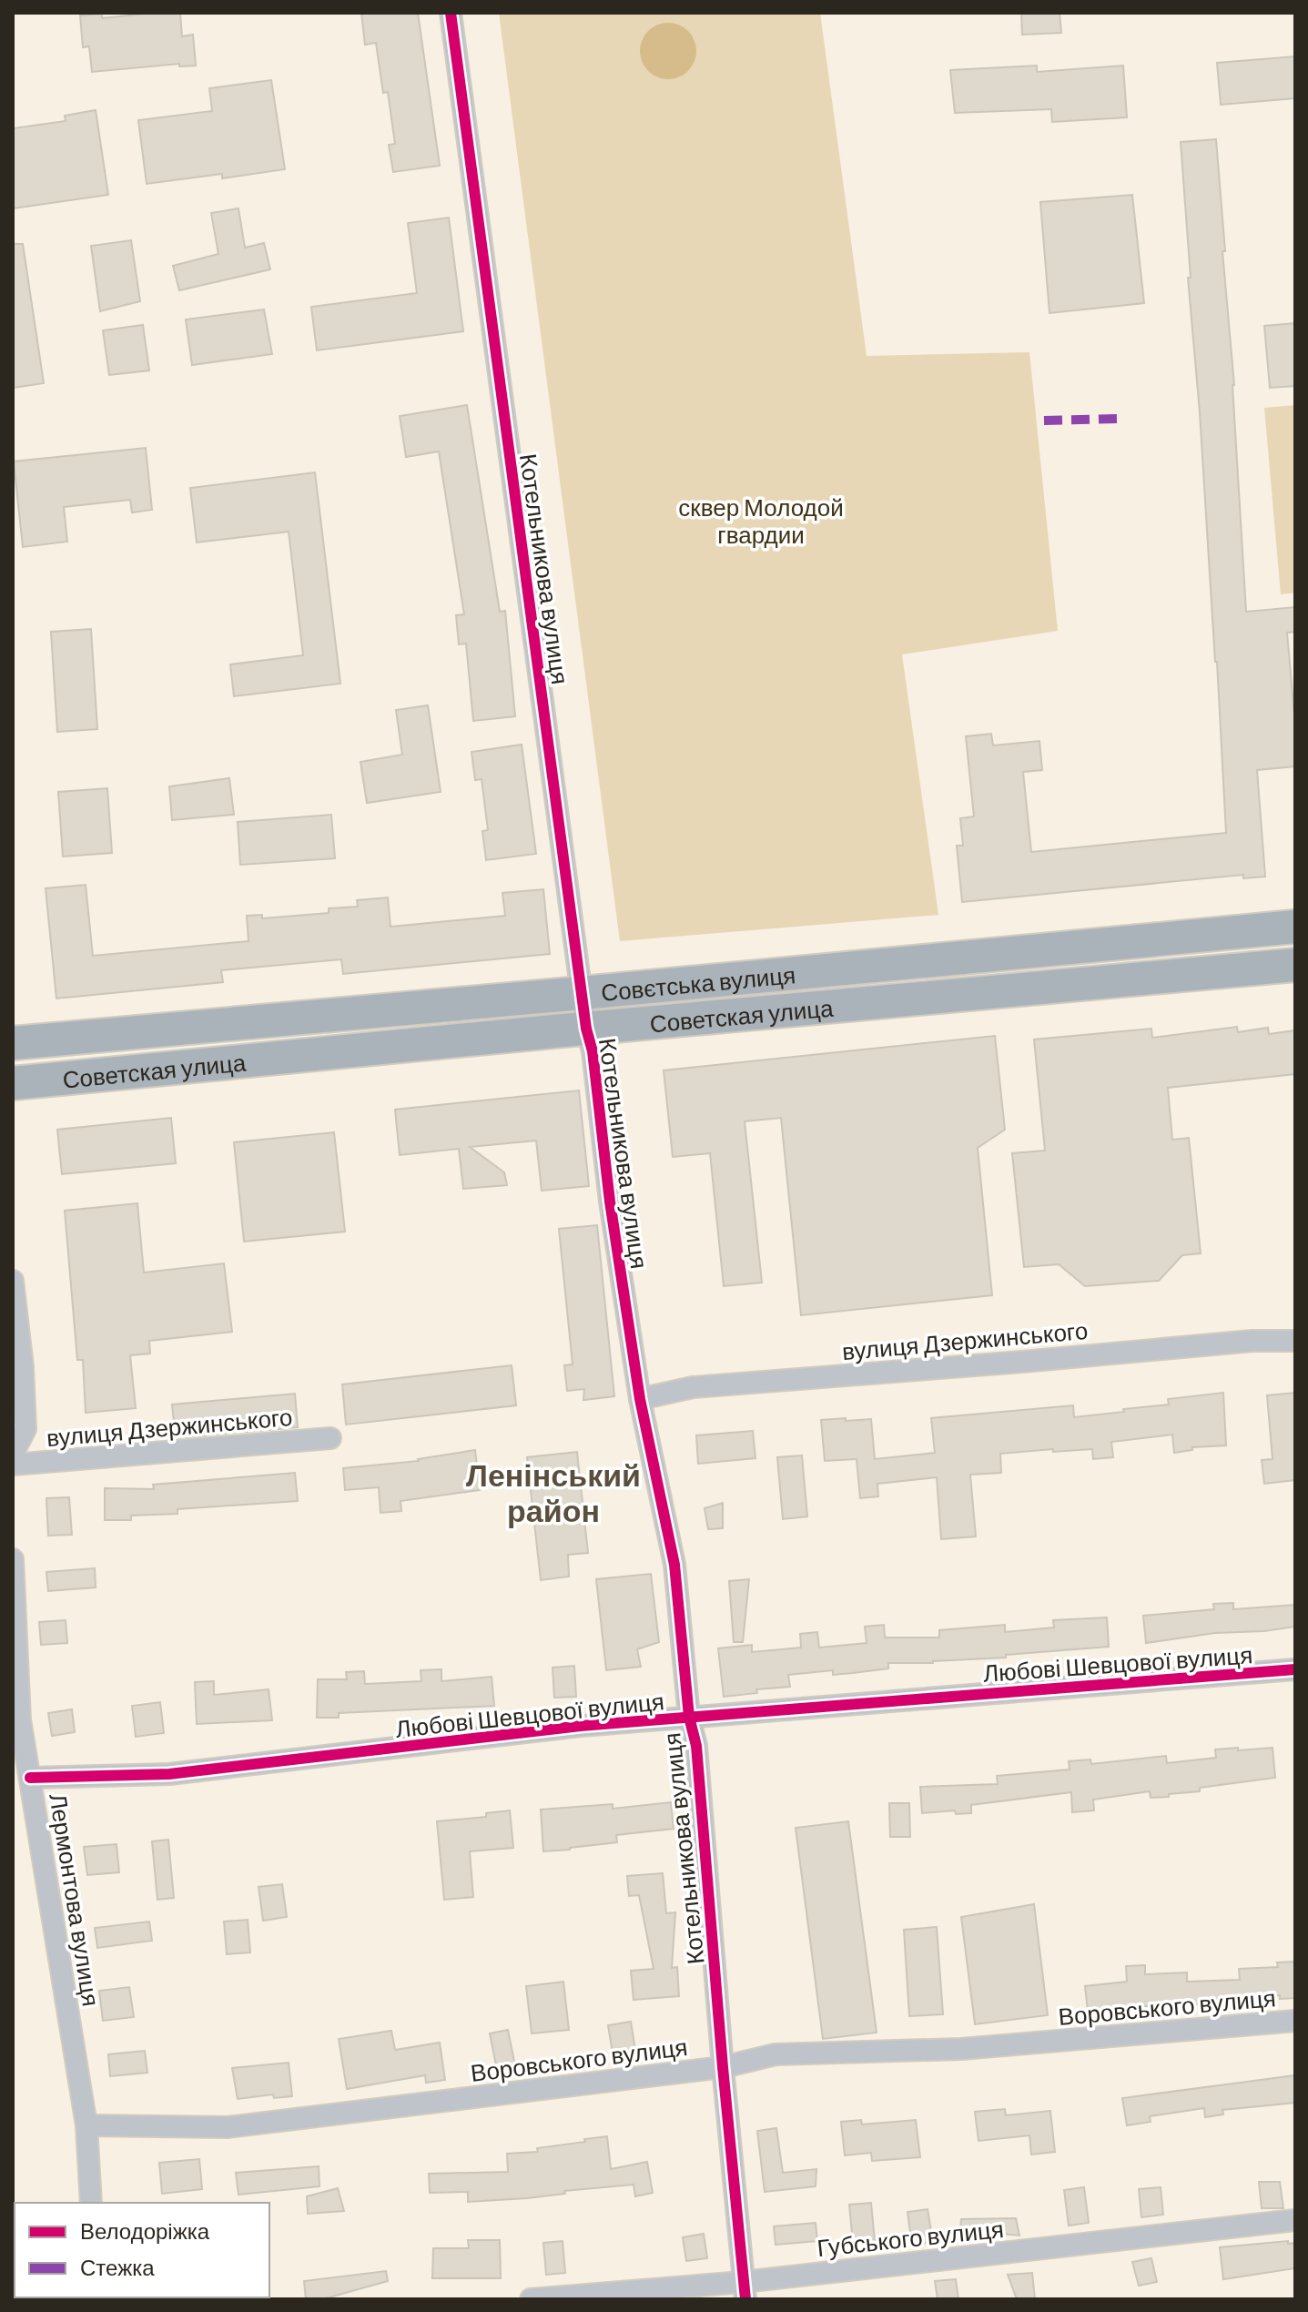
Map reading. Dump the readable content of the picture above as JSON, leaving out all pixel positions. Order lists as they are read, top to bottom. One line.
{"streets":{"main road":["Совєтська вулиця","Советская улица"],"street":["Котельникова вулиця","вулиця Дзержинського","Любові Шевцової вулиця","Лермонтова вулиця","Воровського вулиця","Губського вулиця"]},"crossings":[["Котельникова вулиця","Совєтська вулиця"],["Котельникова вулиця","Советская улица"],["Котельникова вулиця","вулиця Дзержинського"],["Котельникова вулиця","Любові Шевцової вулиця"],["Котельникова вулиця","Воровського вулиця"],["Котельникова вулиця","Губського вулиця"],["Любові Шевцової вулиця","Лермонтова вулиця"],["Лермонтова вулиця","Воровського вулиця"]],"districts":["Ленінський район"],"parks":["сквер Молодой гвардии"],"legend":["Велодоріжка","Стежка"]}
